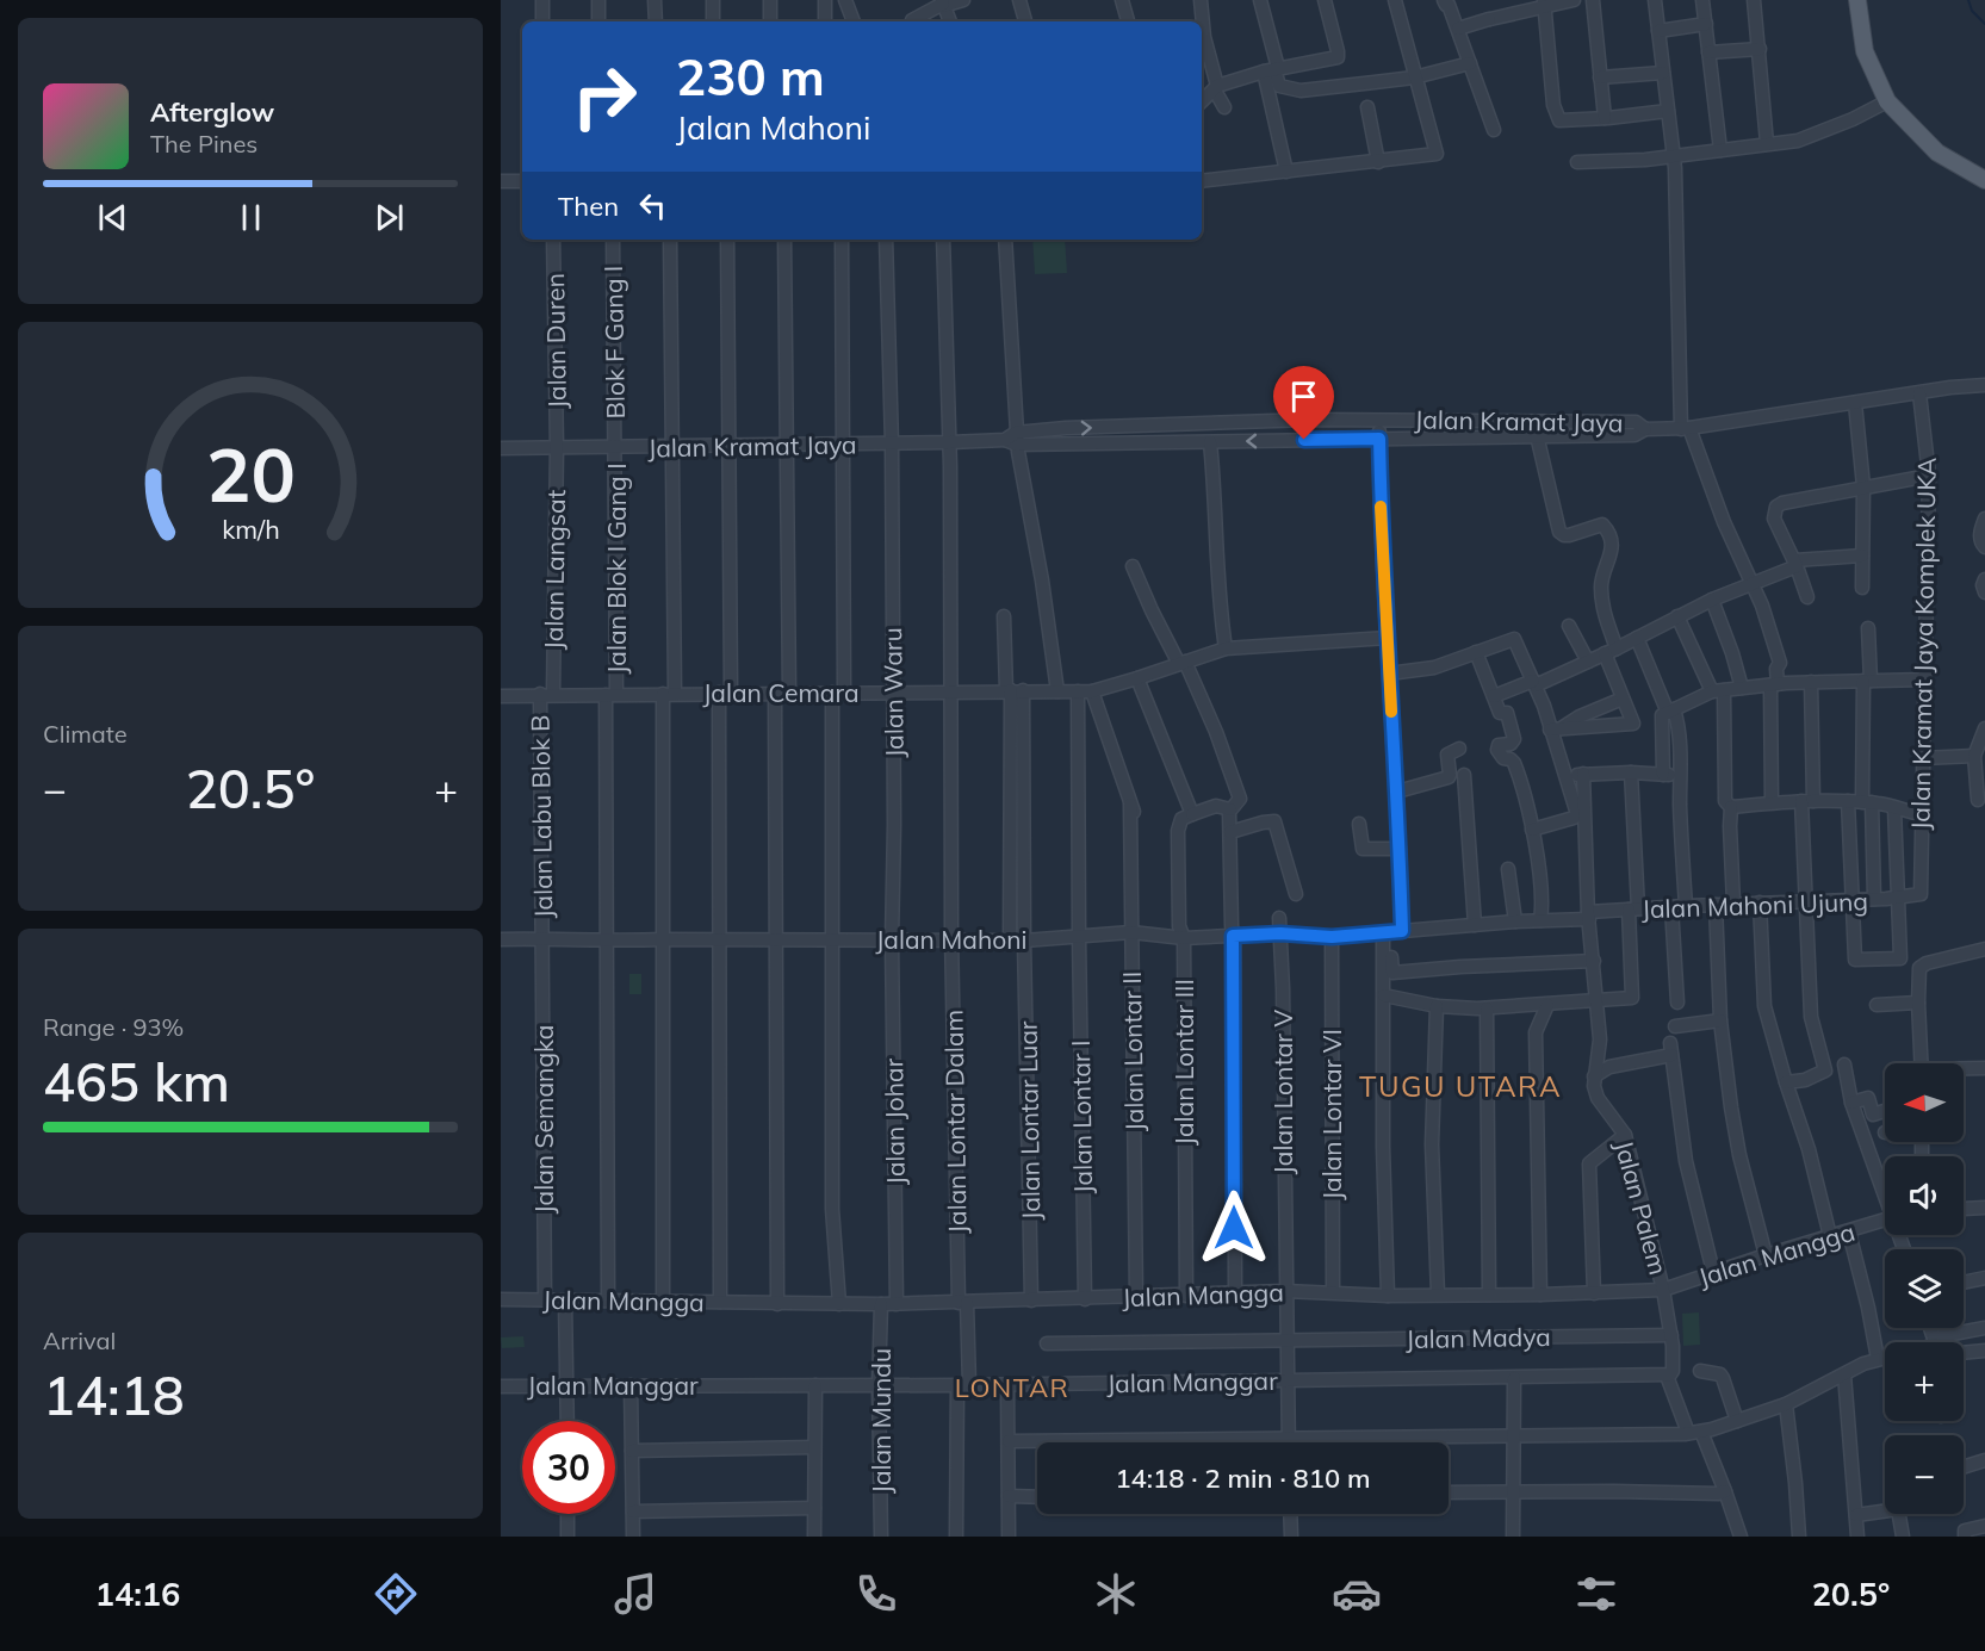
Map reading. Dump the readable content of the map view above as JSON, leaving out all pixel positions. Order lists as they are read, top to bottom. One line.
{"streets":{"street":["Jalan Duren","Blok F Gang I","Jalan Kramat Jaya","Jalan Blok I Gang I","Jalan Langsat","Jalan Kramat Jaya Komplek UKA","Jalan Cemara","Jalan Waru","Jalan Labu Blok B","Jalan Mahoni Ujung","Jalan Mahoni","Jalan Lontar II","Jalan Lontar III","Jalan Lontar V","Jalan Lontar VI","Jalan Lontar I","Jalan Semangka","Jalan Lontar Luar","Jalan Johar","Jalan Lontar Dalam","Jalan Palem","Jalan Mangga","Jalan Madya","Jalan Manggar","Jalan Mundu"]},"crossings":[["Jalan Duren","Jalan Kramat Jaya"],["Jalan Duren","Jalan Langsat"],["Blok F Gang I","Jalan Kramat Jaya"],["Blok F Gang I","Jalan Blok I Gang I"],["Jalan Kramat Jaya","Jalan Blok I Gang I"],["Jalan Kramat Jaya","Jalan Langsat"],["Jalan Kramat Jaya","Jalan Kramat Jaya Komplek UKA"],["Jalan Kramat Jaya","Jalan Waru"],["Jalan Kramat Jaya","Jalan Lontar Dalam"],["Jalan Blok I Gang I","Jalan Cemara"],["Jalan Blok I Gang I","Jalan Mahoni"],["Jalan Blok I Gang I","Jalan Mangga"],["Jalan Langsat","Jalan Cemara"],["Jalan Kramat Jaya Komplek UKA","Jalan Mahoni Ujung"],["Jalan Cemara","Jalan Waru"],["Jalan Cemara","Jalan Labu Blok B"],["Jalan Cemara","Jalan Lontar I"],["Jalan Cemara","Jalan Lontar Luar"],["Jalan Cemara","Jalan Lontar Dalam"],["Jalan Waru","Jalan Mahoni"],["Jalan Waru","Jalan Johar"],["Jalan Labu Blok B","Jalan Mahoni"],["Jalan Labu Blok B","Jalan Semangka"],["Jalan Mahoni Ujung","Jalan Mahoni"],["Jalan Mahoni Ujung","Jalan Palem"],["Jalan Mahoni","Jalan Lontar II"],["Jalan Mahoni","Jalan Lontar III"],["Jalan Mahoni","Jalan Lontar V"],["Jalan Mahoni","Jalan Lontar VI"],["Jalan Mahoni","Jalan Lontar I"],["Jalan Mahoni","Jalan Semangka"],["Jalan Mahoni","Jalan Lontar Luar"],["Jalan Mahoni","Jalan Johar"],["Jalan Mahoni","Jalan Lontar Dalam"],["Jalan Lontar II","Jalan Mangga"],["Jalan Lontar III","Jalan Mangga"],["Jalan Lontar V","Jalan Mangga"],["Jalan Lontar V","Jalan Madya"],["Jalan Lontar V","Jalan Manggar"],["Jalan Lontar VI","Jalan Mangga"],["Jalan Lontar I","Jalan Mangga"],["Jalan Semangka","Jalan Mangga"],["Jalan Lontar Luar","Jalan Mangga"],["Jalan Johar","Jalan Mangga"],["Jalan Lontar Dalam","Jalan Mangga"],["Jalan Lontar Dalam","Jalan Manggar"],["Jalan Palem","Jalan Mangga"],["Jalan Palem","Jalan Madya"],["Jalan Palem","Jalan Manggar"],["Jalan Mangga","Jalan Mundu"],["Jalan Manggar","Jalan Mundu"]],"districts":["TUGU UTARA","LONTAR"],"north":"left","page":{"turn":["230 m","Jalan Mahoni"],"song":["Afterglow","The Pines"],"then":"Then","tile":["Climate",["Range · 93%","465 km"],["Arrival","14:18"]],"heat":["−","20.5°","+"],"map_buttons":["+","−"],"limit":"30","trip":"14:18 · 2 min · 810 m","tabs":["14:16","20.5°"],"gauge":["20","km/h"]}}
